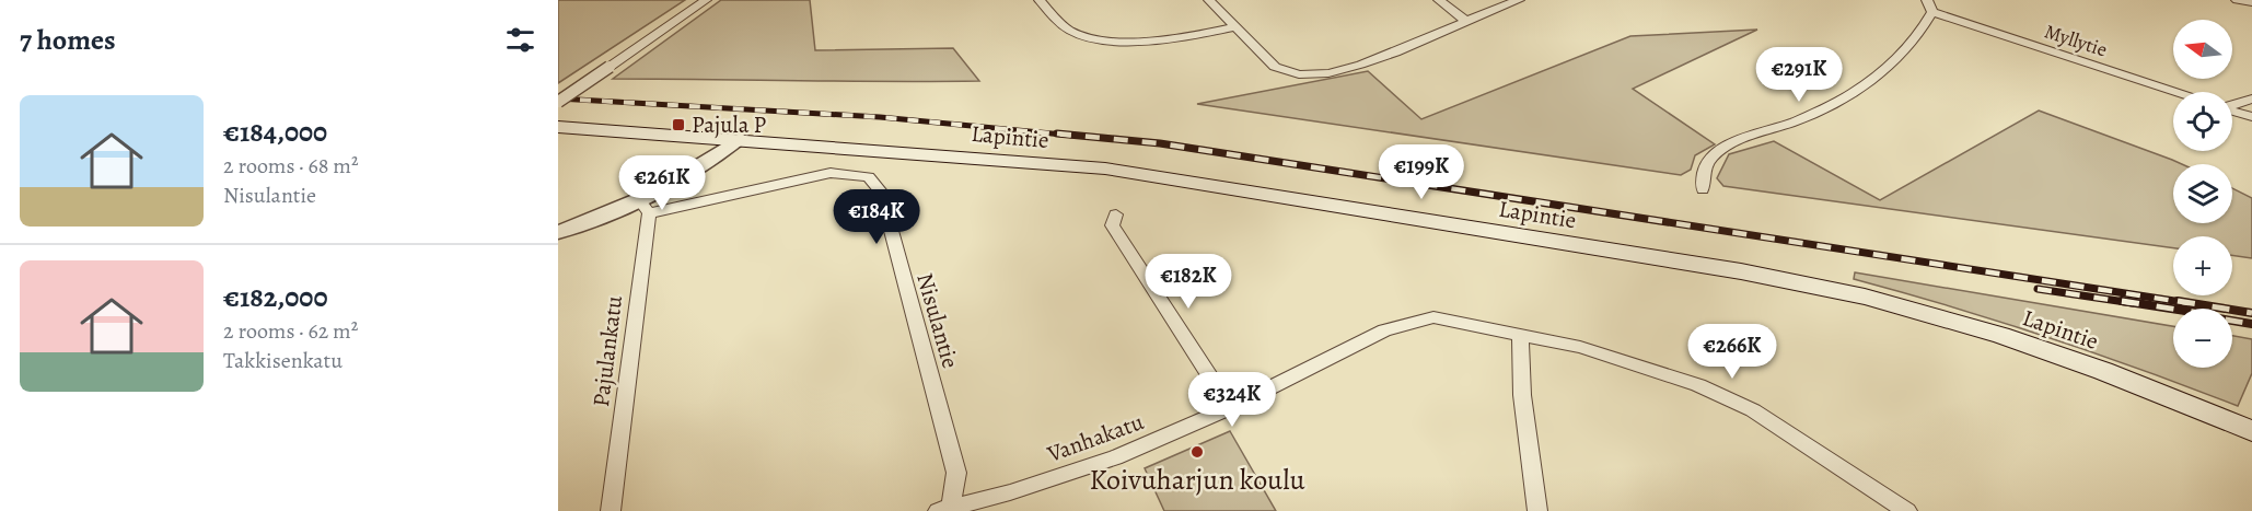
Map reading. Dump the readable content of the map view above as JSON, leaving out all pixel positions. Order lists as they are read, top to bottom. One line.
{"streets":{"main road":["Lapintie"],"street":["Myllytie","Nisulantie","Pajulankatu","Vanhakatu"]},"crossings":[["Nisulantie","Pajulankatu"],["Nisulantie","Vanhakatu"]],"places":{"transit":["Pajula P"],"other":["Koivuharjun koulu"]},"north":"left","page":{"heading":"7 homes","map_buttons":["+","−"],"price":["€291K","€199K","€261K","€184K","€182K","€266K","€324K"],"list":[{"name":"€184,000","note":"2 rooms · 68 m² · Nisulantie"},{"name":"€182,000","note":"2 rooms · 62 m² · Takkisenkatu"}]}}
